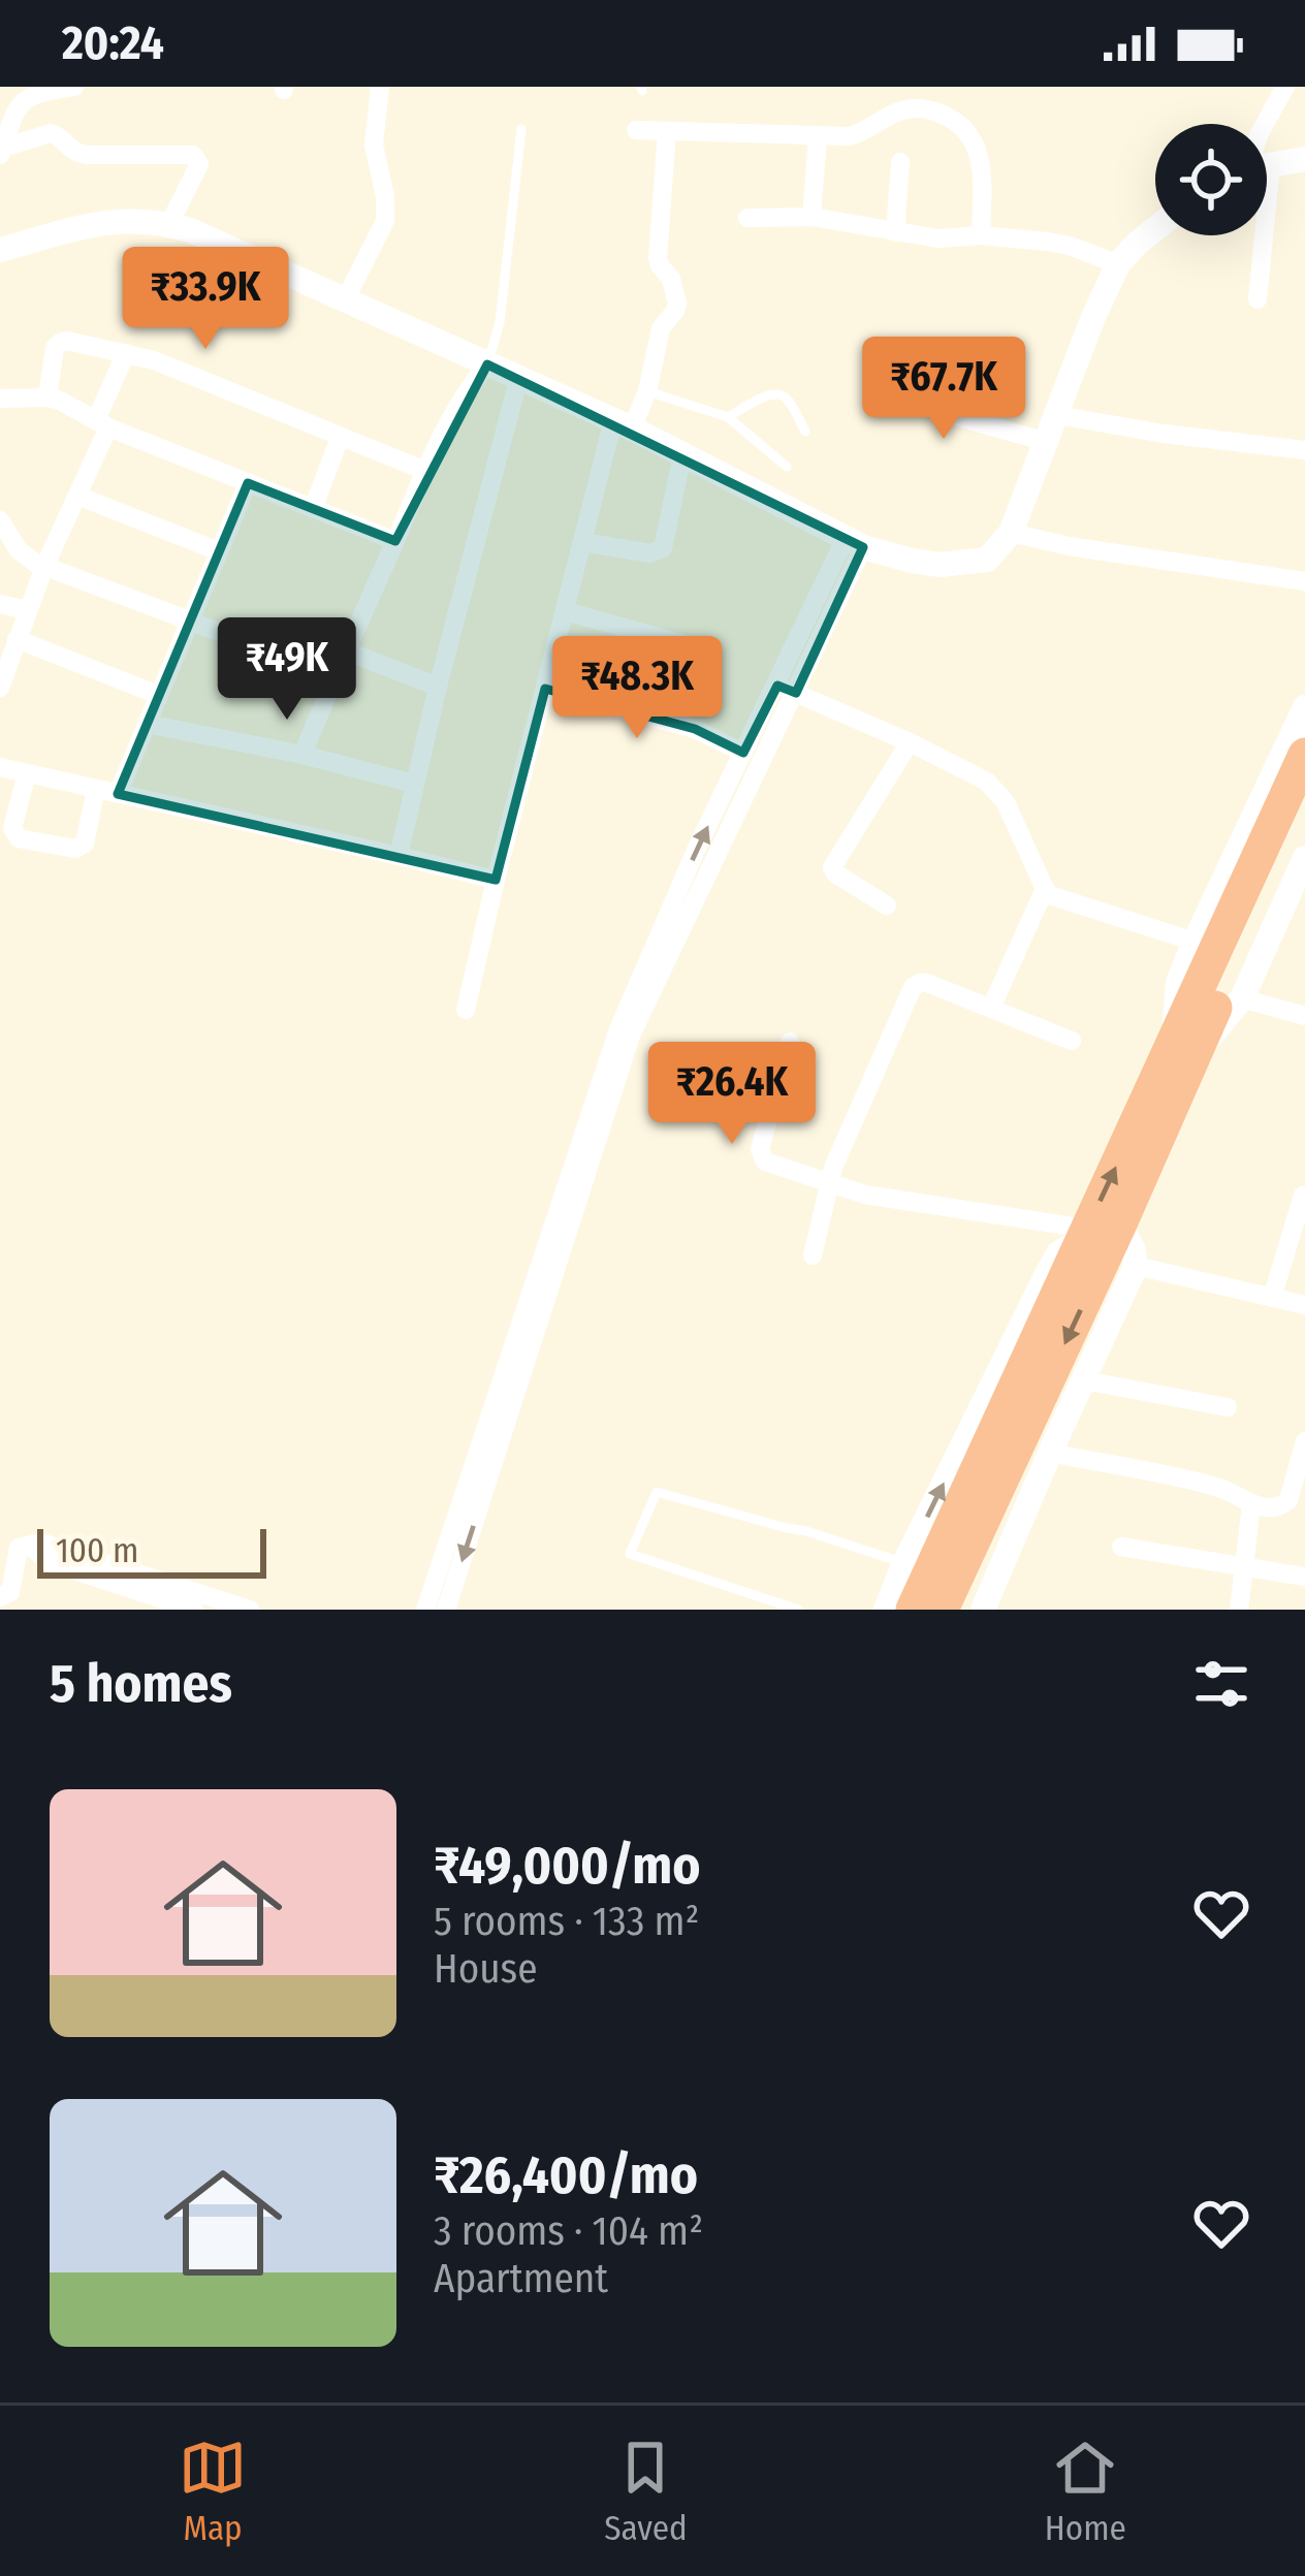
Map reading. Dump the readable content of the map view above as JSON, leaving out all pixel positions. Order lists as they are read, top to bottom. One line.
{"scale_bar":"100 m","page":{"status":"20:24","price":["₹33.9K","₹67.7K","₹49K","₹48.3K","₹26.4K"],"scale":"100 m","heading":"5 homes","list":[{"name":"₹49,000/mo","note":"5 rooms · 133 m² · House"},{"name":"₹26,400/mo","note":"3 rooms · 104 m² · Apartment"}],"tabs":["Map","Saved","Home"]}}
